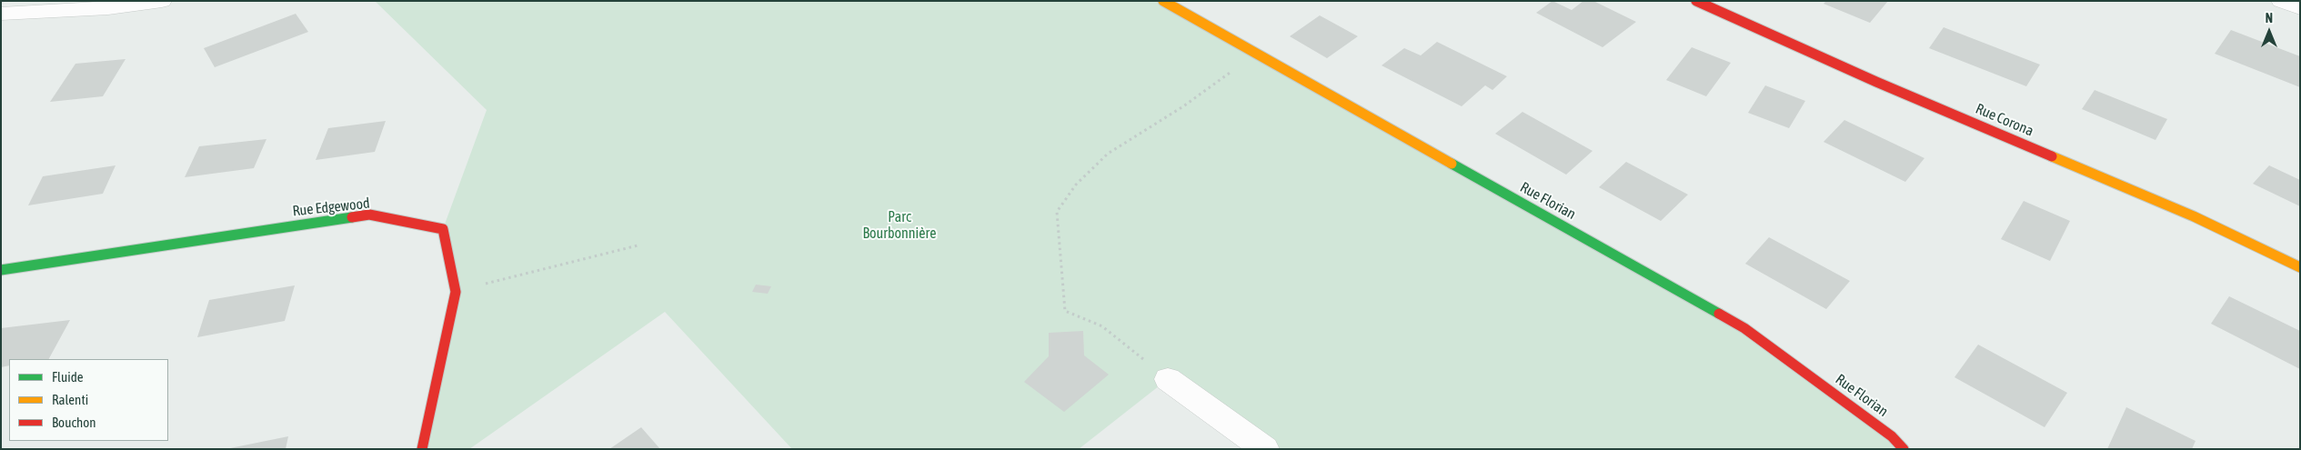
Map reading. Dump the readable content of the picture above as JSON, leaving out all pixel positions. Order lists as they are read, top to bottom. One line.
{"streets":{"street":["Rue Corona","Rue Florian","Rue Edgewood"]},"parks":["Parc Bourbonnière"],"legend":["Fluide","Ralenti","Bouchon"],"north":"top"}
